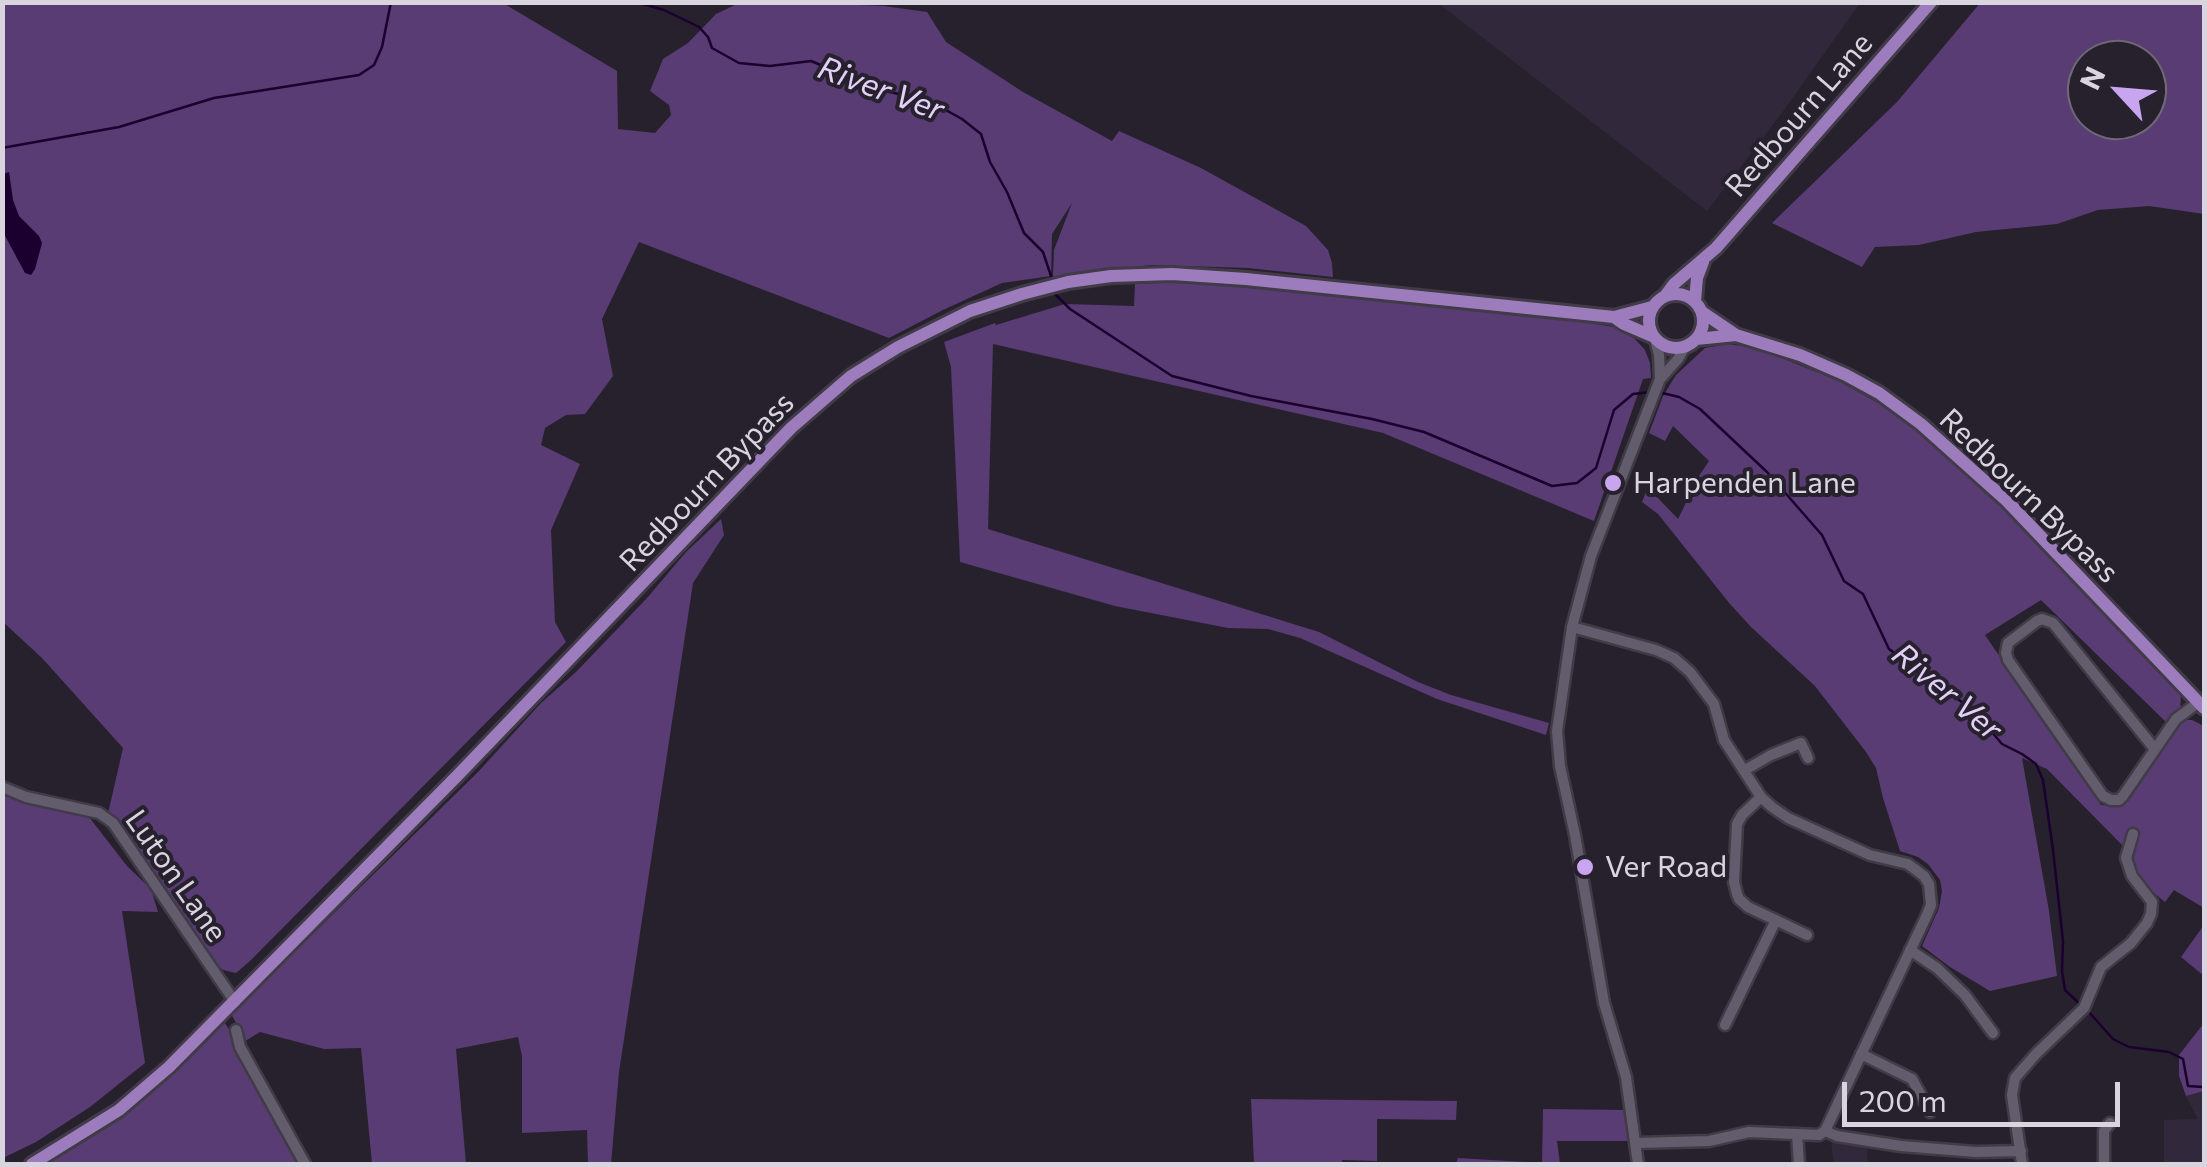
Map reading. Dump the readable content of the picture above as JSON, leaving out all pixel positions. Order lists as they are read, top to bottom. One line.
{"streets":{"main road":["Redbourn Lane","Redbourn Bypass"],"street":["Luton Lane"]},"crossings":[["Redbourn Lane","Redbourn Bypass"],["Redbourn Bypass","Luton Lane"]],"water":["River Ver"],"places":["Harpenden Lane","Ver Road"],"scale_bar":"200 m","north":"top left"}
